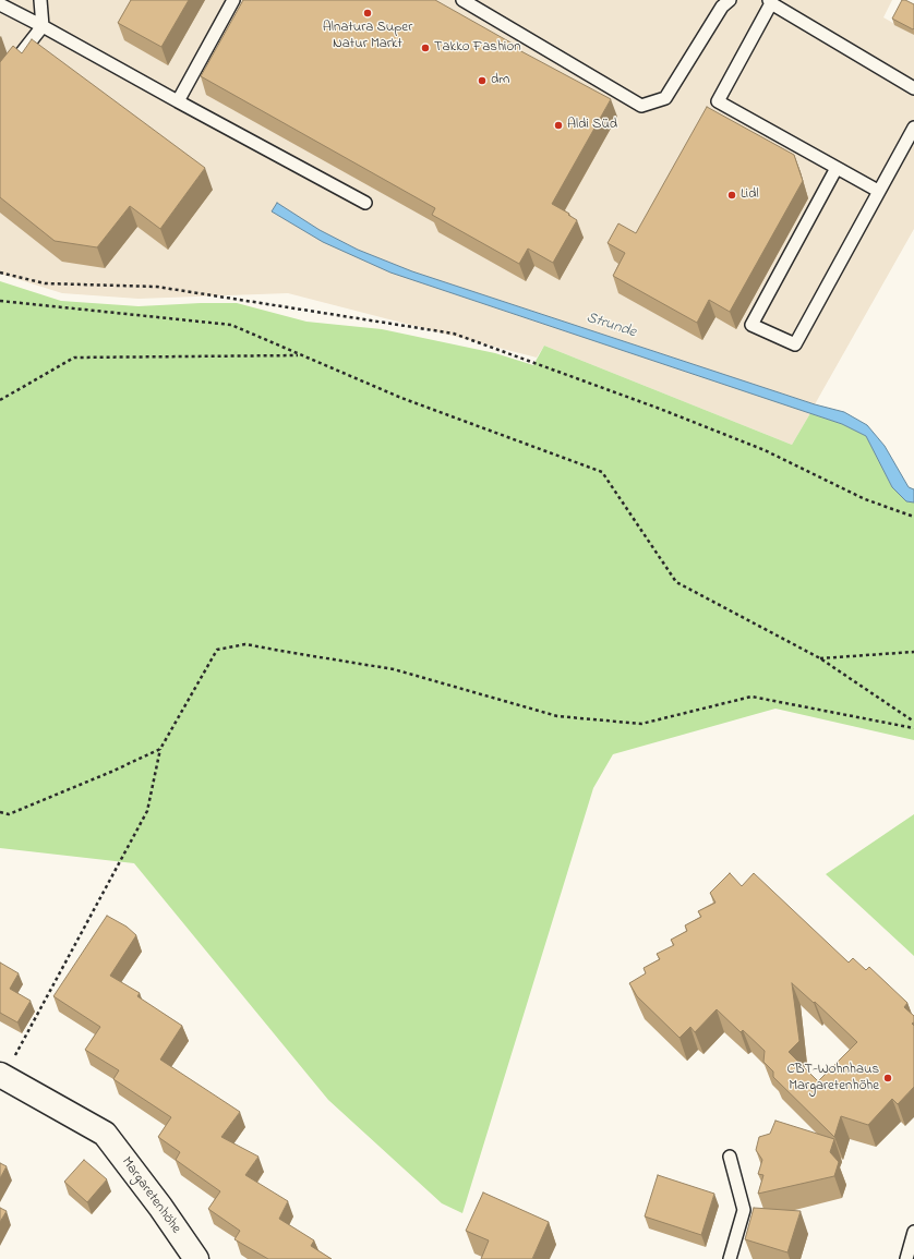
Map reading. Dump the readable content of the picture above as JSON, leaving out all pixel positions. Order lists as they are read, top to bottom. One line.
{"streets":{"street":["Margaretenhöhe"]},"water":["Strunde"],"places":["Alnatura Super Natur Markt","Takko Fashion","dm","Aldi Süd","Lidl","CBT-Wohnhaus Margaretenhöhe"]}
